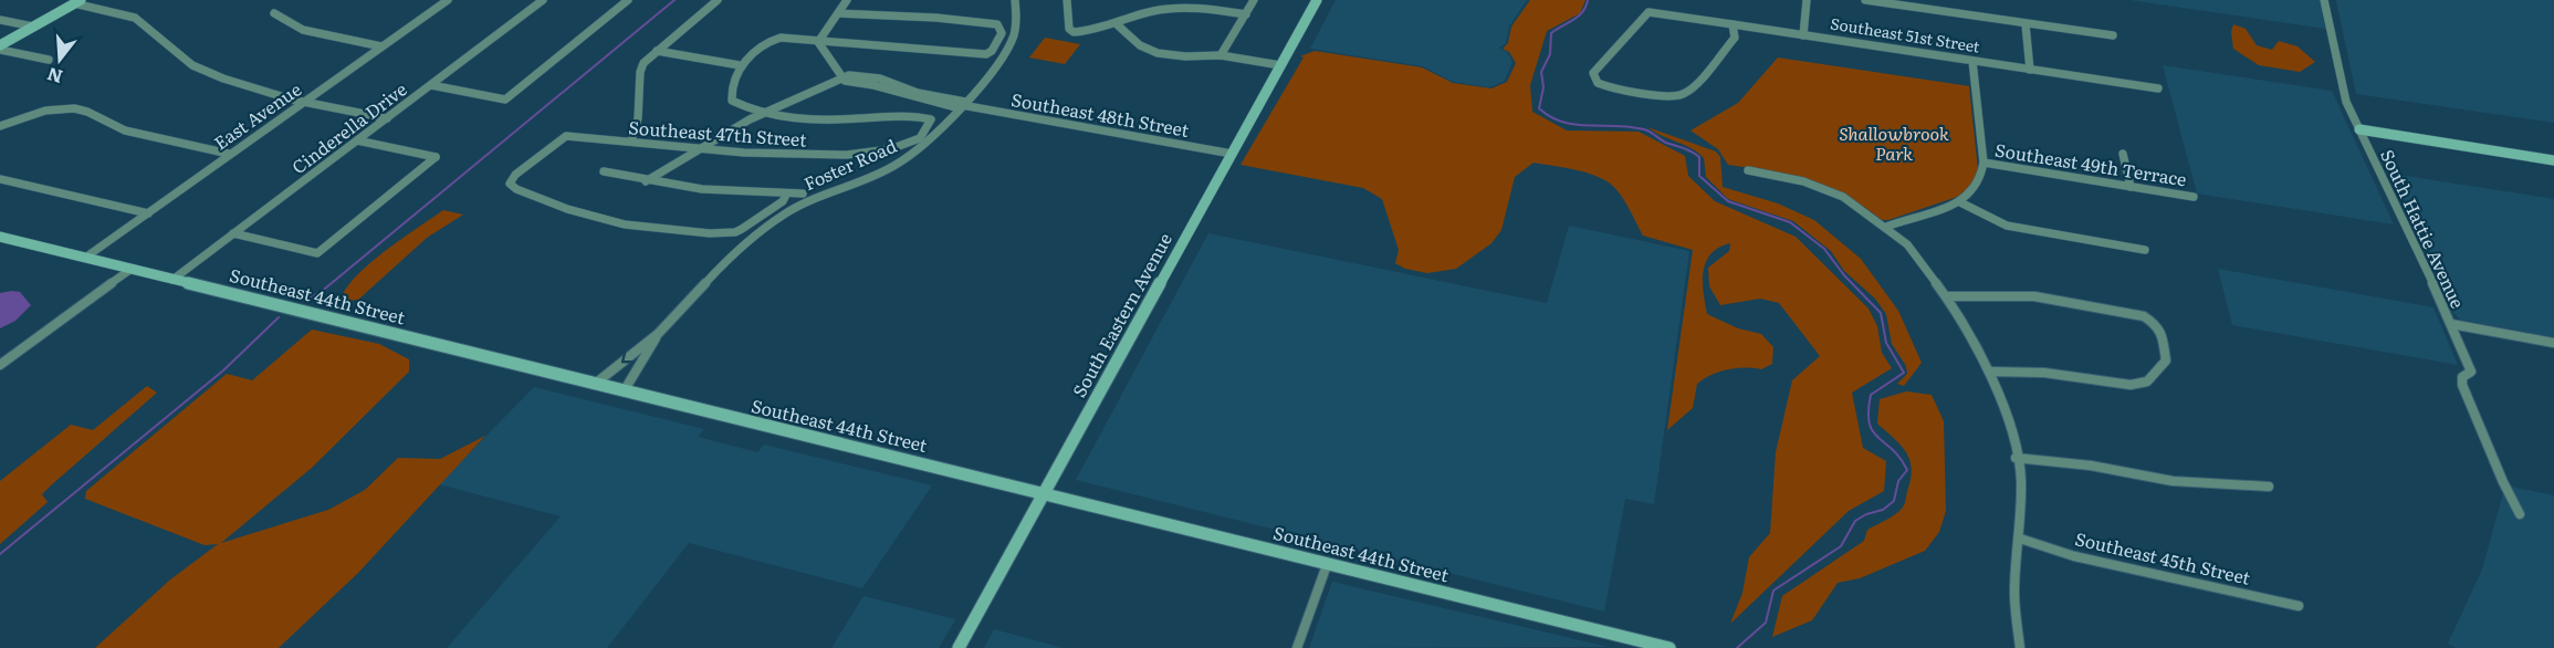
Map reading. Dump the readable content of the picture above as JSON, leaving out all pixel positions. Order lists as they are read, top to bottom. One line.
{"streets":{"main road":["Southeast 44th Street","South Eastern Avenue"],"street":["Southeast 51st Street","Southeast 48th Street","East Avenue","Cinderella Drive","Southeast 47th Street","Foster Road","Southeast 49th Terrace","South Hattie Avenue","Southeast 45th Street"]},"crossings":[["Southeast 48th Street","Foster Road"],["Southeast 48th Street","South Eastern Avenue"],["East Avenue","Southeast 44th Street"],["Cinderella Drive","Southeast 44th Street"],["Foster Road","Southeast 44th Street"],["Southeast 44th Street","South Eastern Avenue"]],"parks":["Shallowbrook Park"],"north":"bottom"}
